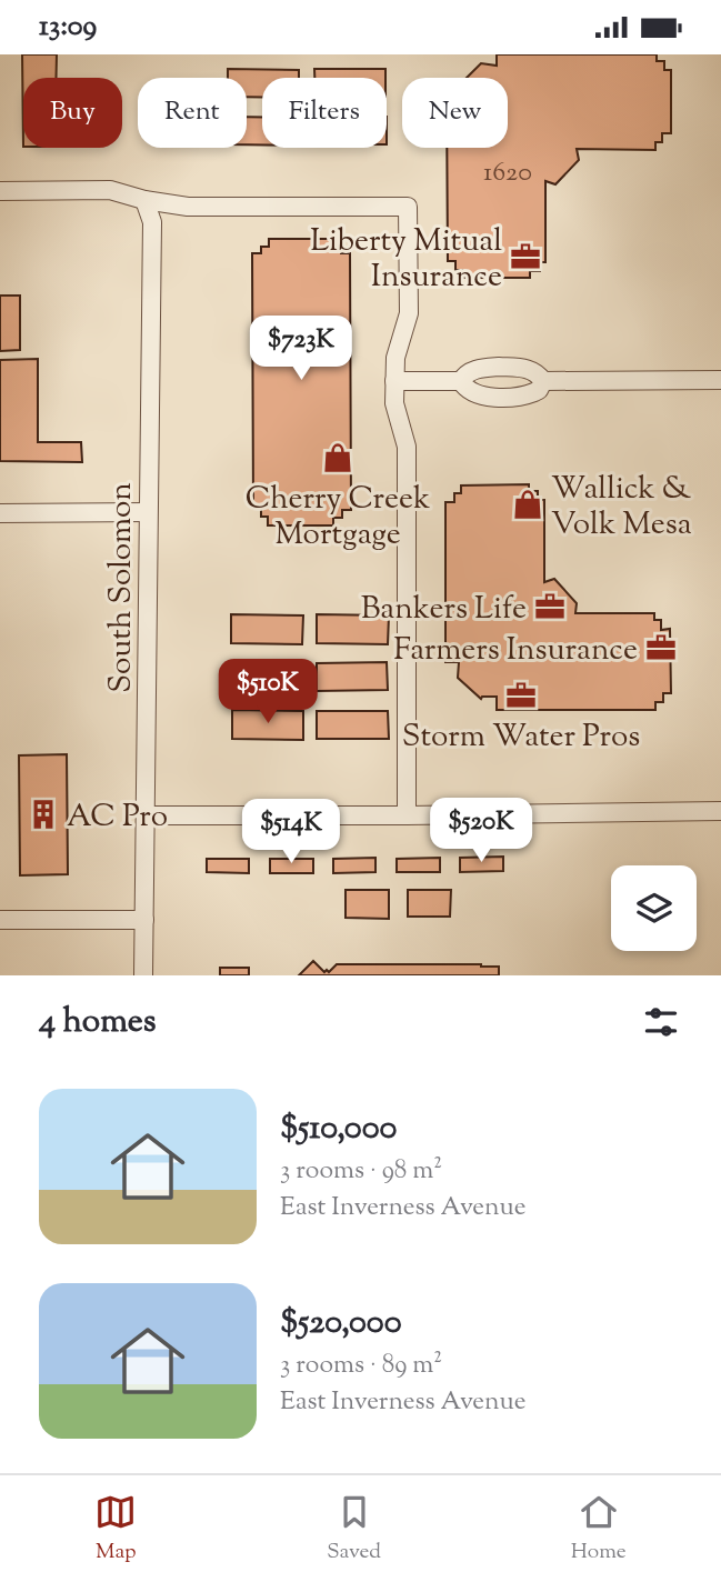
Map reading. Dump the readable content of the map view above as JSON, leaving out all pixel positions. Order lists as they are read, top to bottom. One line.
{"streets":{"street":["South Solomon"]},"places":{"office":["Liberty Mitual Insurance","Bankers Life","Farmers Insurance","Storm Water Pros"],"shop":["Cherry Creek Mortgage","Wallick & Volk Mesa"],"building":["AC Pro"]},"house_numbers":["1620"],"page":{"status":"13:09","chip":["Buy","Rent","Filters","New"],"price":["$723K","$510K","$520K","$514K"],"heading":"4 homes","list":[{"name":"$510,000","note":"3 rooms · 98 m² · East Inverness Avenue"},{"name":"$520,000","note":"3 rooms · 89 m² · East Inverness Avenue"}],"tabs":["Map","Saved","Home"]}}
